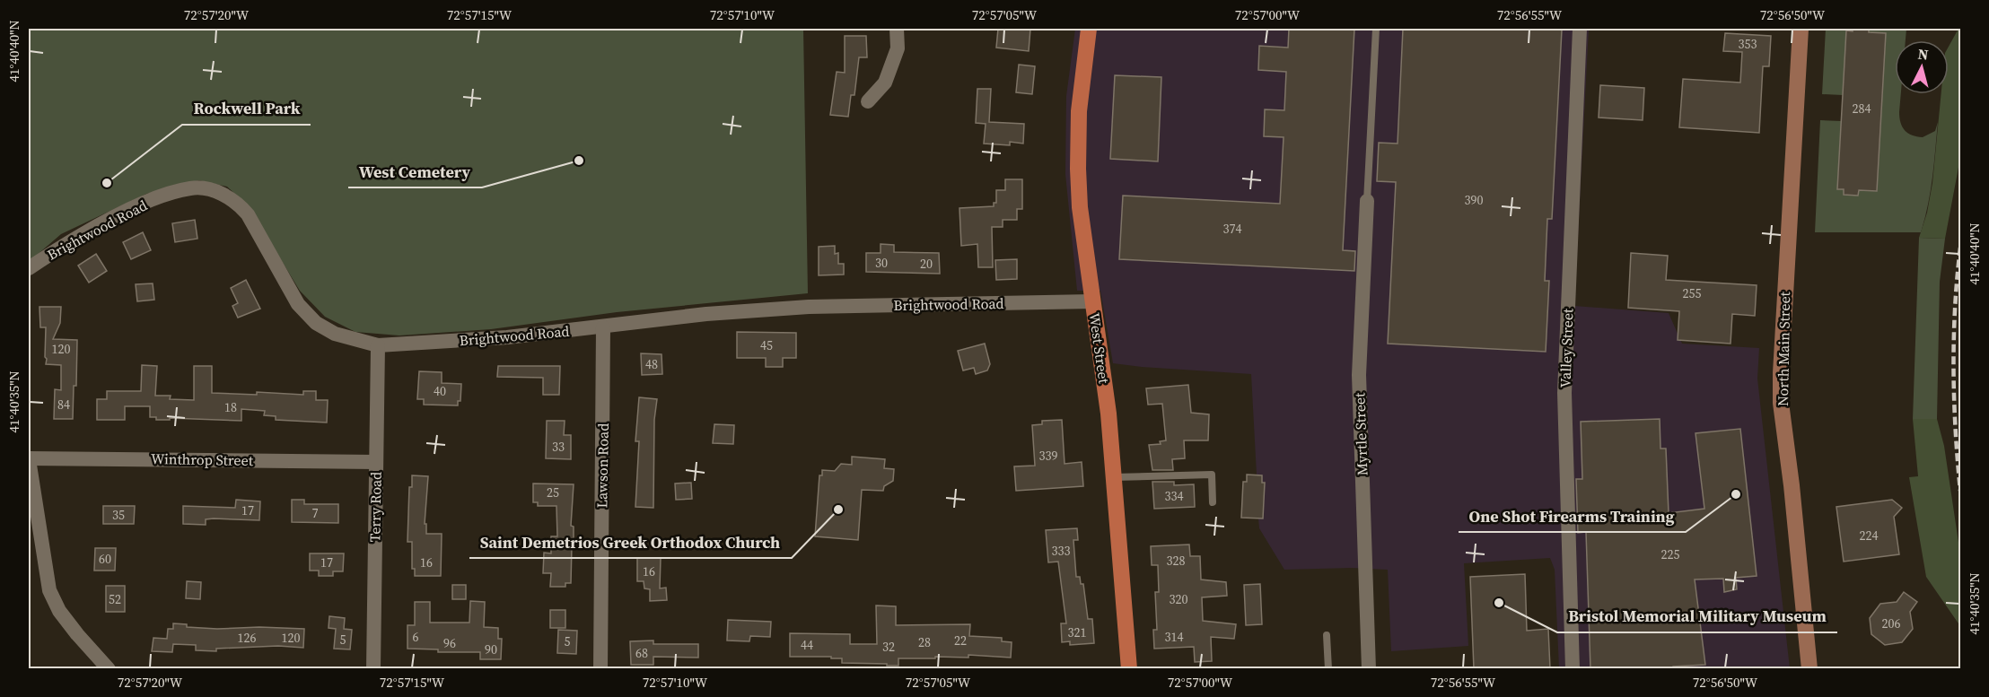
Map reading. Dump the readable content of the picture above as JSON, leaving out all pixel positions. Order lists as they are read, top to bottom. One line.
{"streets":{"main road":["West Street"],"street":["Brightwood Road","Valley Street","North Main Street","Myrtle Street","Winthrop Street","Lawson Road","Terry Road"]},"crossings":[["Brightwood Road","West Street"],["Brightwood Road","Lawson Road"],["Brightwood Road","Terry Road"],["Winthrop Street","Terry Road"]],"places":["West Cemetery","Rockwell Park","One Shot Firearms Training","Saint Demetrios Greek Orthodox Church","Bristol Memorial Military Museum"],"house_numbers":["353","284","390","374","30","20","255","45","120","48","40","84","18","33","339","25","334","17","7","35","224","333","225","60","328","17","16","16","52","320","206","321","6","314","126","120","5","22","5","28","96","44","32","90","68"],"north":"top","coordinates":["72°57'20\"W","72°57'15\"W","72°57'10\"W","72°57'05\"W","72°57'00\"W","72°56'55\"W","72°56'50\"W","41°40'40\"N","41°40'35\"N"]}
